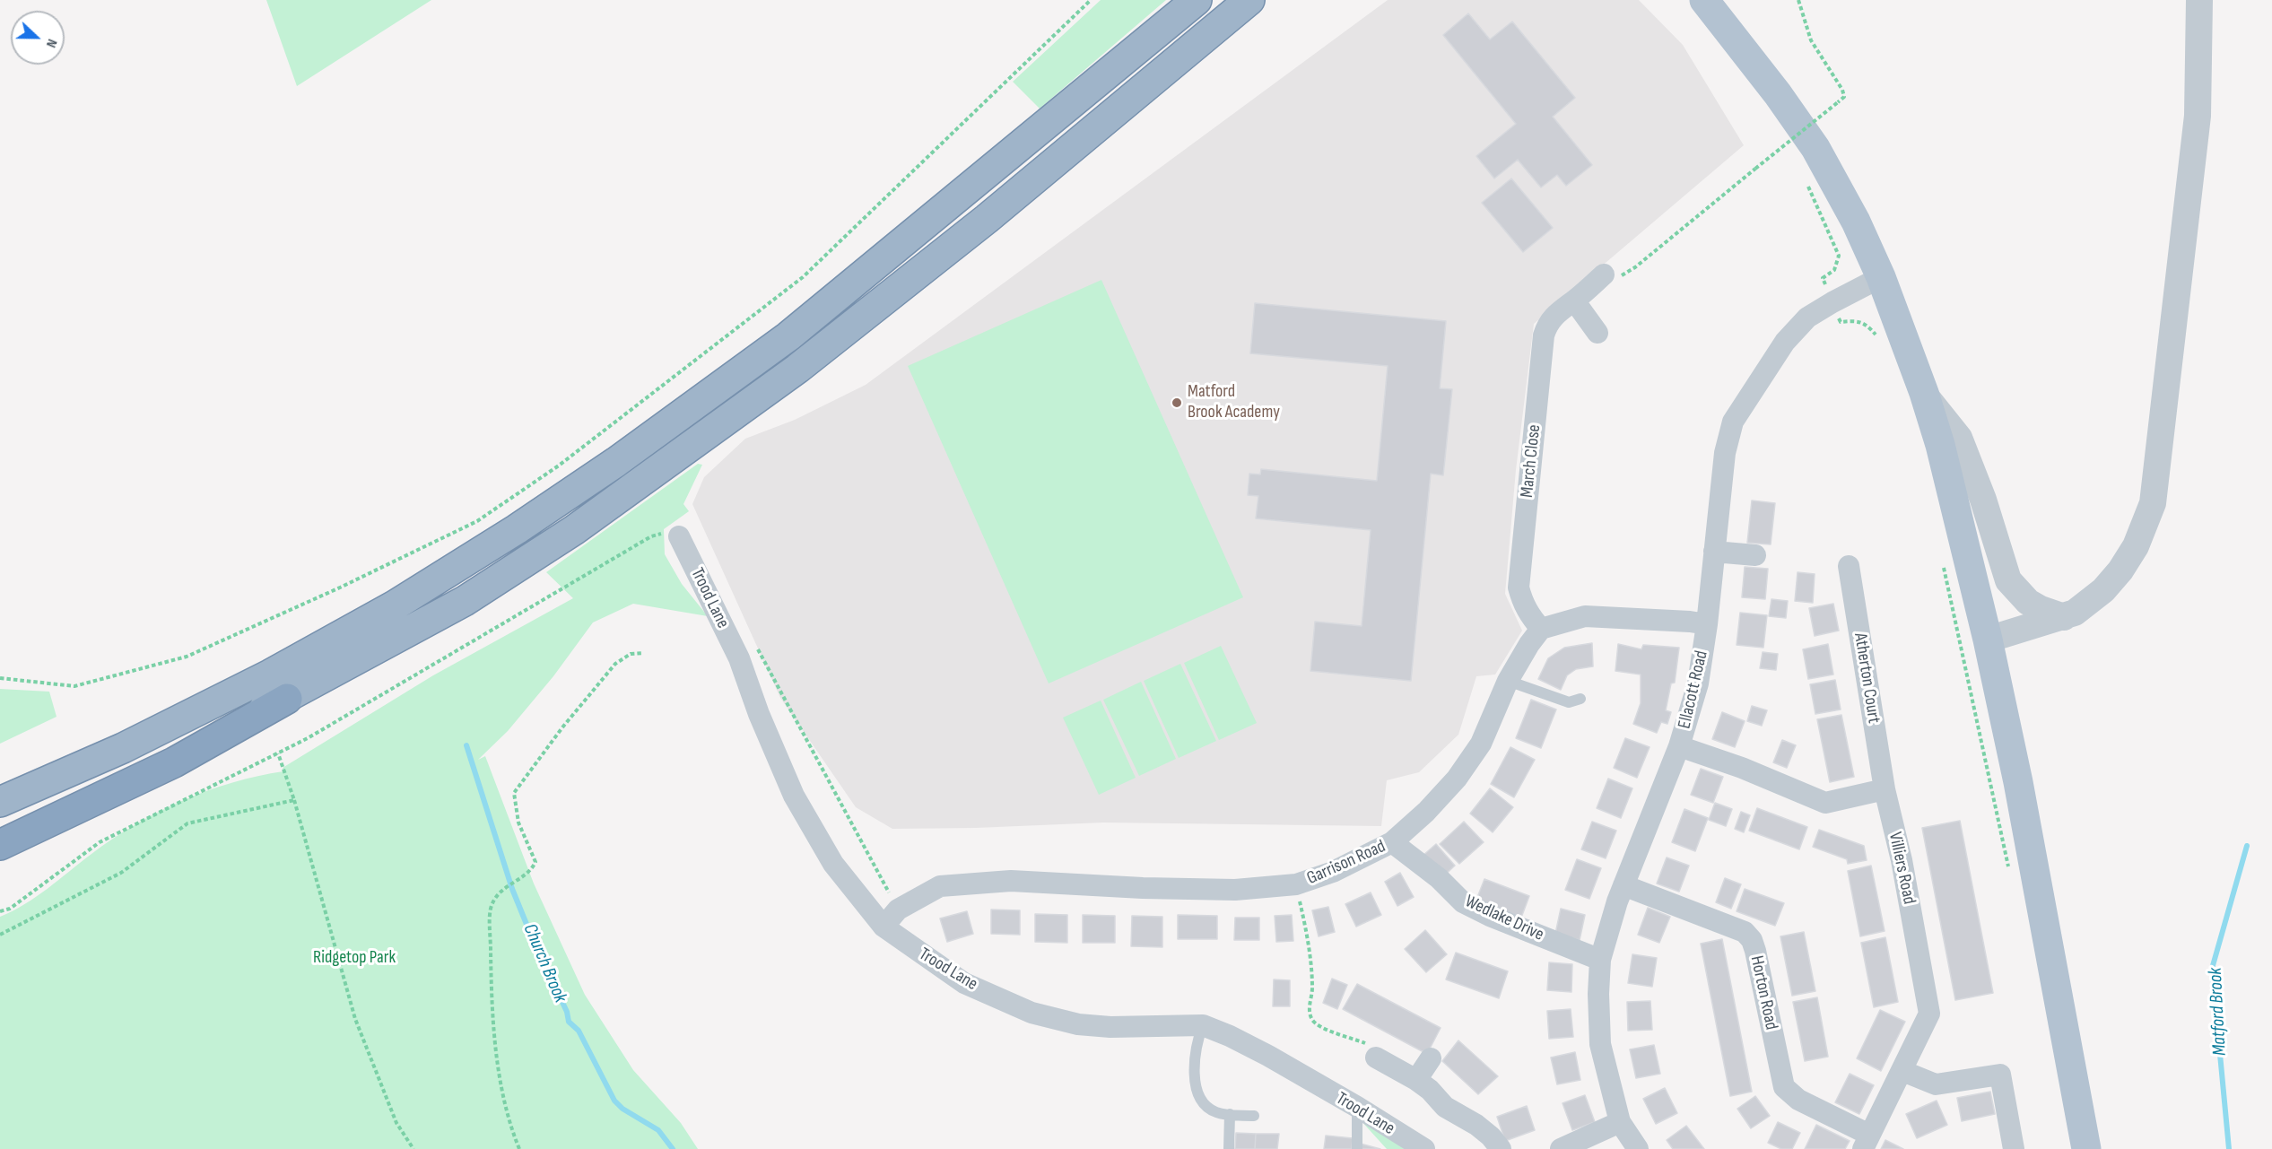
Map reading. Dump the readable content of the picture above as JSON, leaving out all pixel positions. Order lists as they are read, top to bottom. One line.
{"streets":{"street":["March Close","Trood Lane","Atherton Court","Ellacott Road","Garrison Road","Villiers Road","Wedlake Drive","Horton Road"]},"crossings":[["March Close","Garrison Road"],["Trood Lane","Garrison Road"],["Atherton Court","Villiers Road"],["Ellacott Road","Wedlake Drive"],["Ellacott Road","Horton Road"],["Garrison Road","Wedlake Drive"],["Villiers Road","Horton Road"]],"water":["Church Brook","Matford Brook"],"parks":["Ridgetop Park"],"places":["Matford Brook Academy"],"north":"right"}
